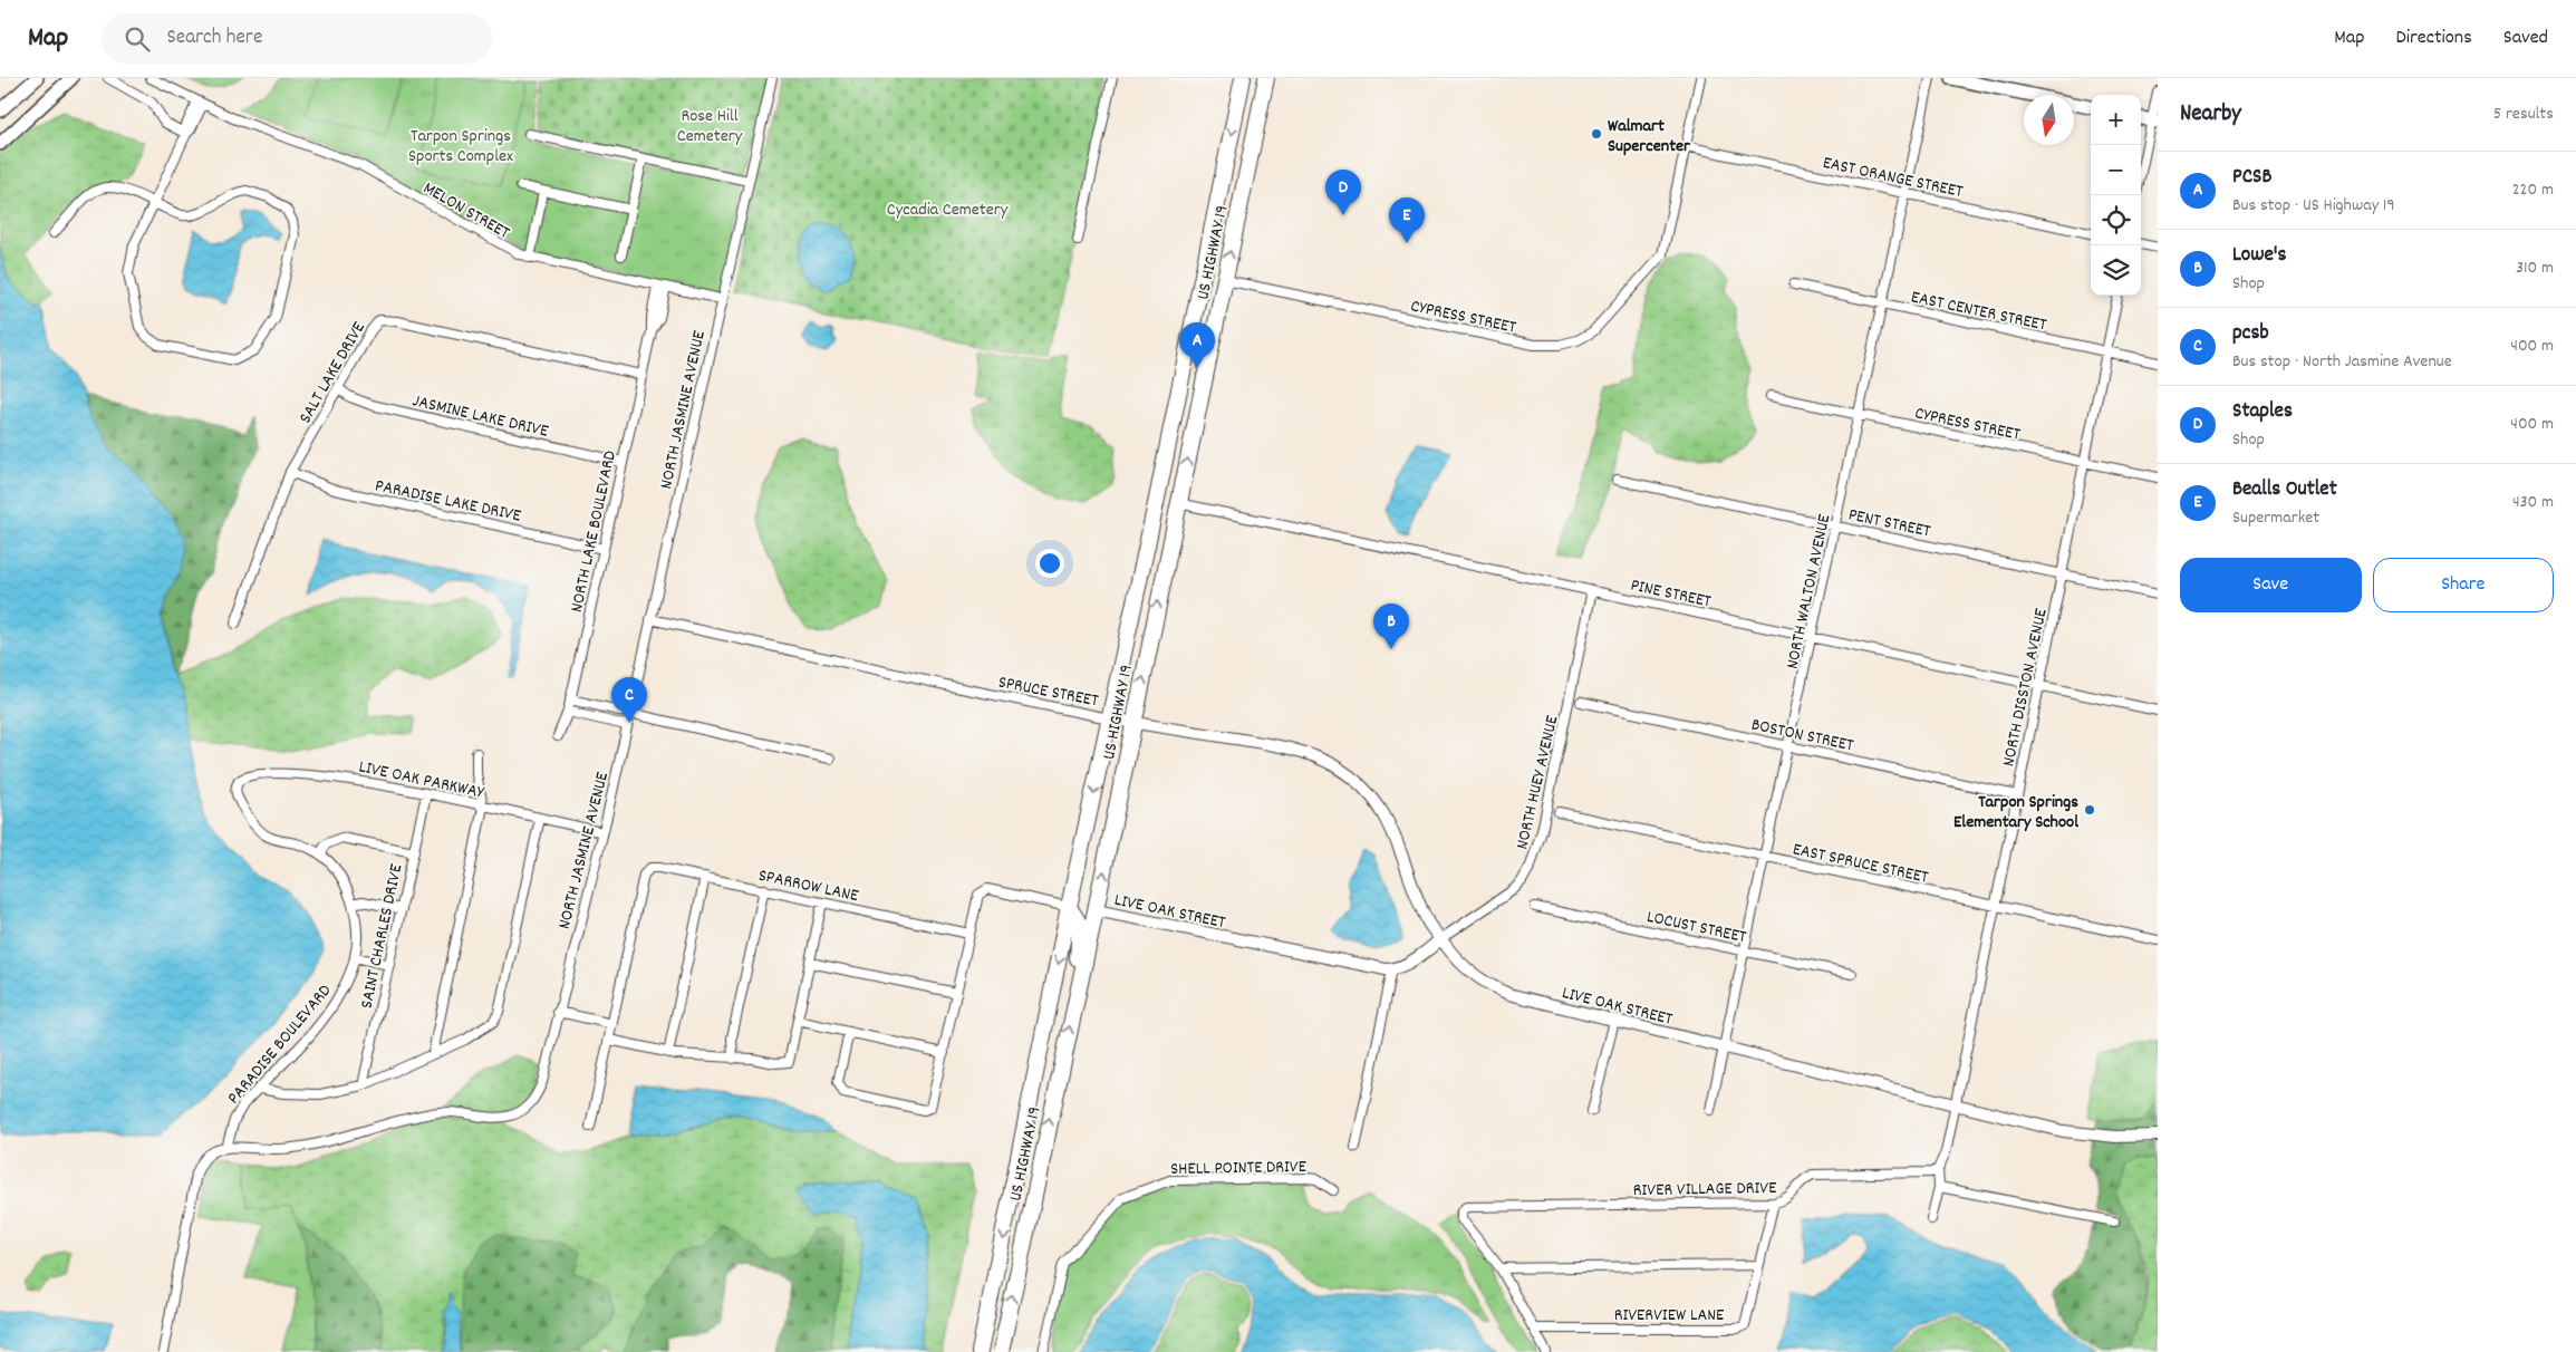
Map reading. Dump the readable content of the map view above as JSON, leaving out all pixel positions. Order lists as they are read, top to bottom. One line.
{"streets":{"highway":["US HIGHWAY 19"],"street":["EAST ORANGE STREET","MELON STREET","EAST CENTER STREET","CYPRESS STREET","SALT LAKE DRIVE","NORTH JASMINE AVENUE","JASMINE LAKE DRIVE","PARADISE LAKE DRIVE","PENT STREET","NORTH LAKE BOULEVARD","PINE STREET","NORTH WALTON AVENUE","NORTH DISSTON AVENUE","SPRUCE STREET","BOSTON STREET","LIVE OAK PARKWAY","NORTH HUEY AVENUE","EAST SPRUCE STREET","SPARROW LANE","LIVE OAK STREET","LOCUST STREET","SAINT CHARLES DRIVE","PARADISE BOULEVARD","SHELL POINTE DRIVE","RIVER VILLAGE DRIVE","RIVERVIEW LANE"]},"crossings":[["EAST ORANGE STREET","CYPRESS STREET"],["EAST ORANGE STREET","NORTH WALTON AVENUE"],["MELON STREET","NORTH JASMINE AVENUE"],["MELON STREET","NORTH LAKE BOULEVARD"],["US HIGHWAY 19","CYPRESS STREET"],["US HIGHWAY 19","PINE STREET"],["US HIGHWAY 19","SPRUCE STREET"],["US HIGHWAY 19","LIVE OAK STREET"],["EAST CENTER STREET","NORTH WALTON AVENUE"],["EAST CENTER STREET","NORTH DISSTON AVENUE"],["CYPRESS STREET","NORTH WALTON AVENUE"],["CYPRESS STREET","NORTH DISSTON AVENUE"],["SALT LAKE DRIVE","JASMINE LAKE DRIVE"],["SALT LAKE DRIVE","PARADISE LAKE DRIVE"],["SALT LAKE DRIVE","NORTH LAKE BOULEVARD"],["NORTH JASMINE AVENUE","SPRUCE STREET"],["NORTH JASMINE AVENUE","LIVE OAK PARKWAY"],["NORTH JASMINE AVENUE","PARADISE BOULEVARD"],["JASMINE LAKE DRIVE","NORTH LAKE BOULEVARD"],["PARADISE LAKE DRIVE","NORTH LAKE BOULEVARD"],["PENT STREET","NORTH WALTON AVENUE"],["PENT STREET","NORTH DISSTON AVENUE"],["PINE STREET","NORTH WALTON AVENUE"],["PINE STREET","NORTH DISSTON AVENUE"],["PINE STREET","NORTH HUEY AVENUE"],["NORTH WALTON AVENUE","BOSTON STREET"],["NORTH WALTON AVENUE","EAST SPRUCE STREET"],["NORTH WALTON AVENUE","LIVE OAK STREET"],["NORTH WALTON AVENUE","LOCUST STREET"],["NORTH DISSTON AVENUE","BOSTON STREET"],["NORTH DISSTON AVENUE","EAST SPRUCE STREET"],["NORTH DISSTON AVENUE","LIVE OAK STREET"],["NORTH DISSTON AVENUE","RIVER VILLAGE DRIVE"],["SPRUCE STREET","NORTH HUEY AVENUE"],["SPRUCE STREET","LIVE OAK STREET"],["LIVE OAK PARKWAY","SAINT CHARLES DRIVE"],["LIVE OAK PARKWAY","PARADISE BOULEVARD"],["NORTH HUEY AVENUE","LIVE OAK STREET"],["RIVER VILLAGE DRIVE","RIVERVIEW LANE"]],"parks":["Rose Hill Cemetery","Tarpon Springs Sports Complex","Cycadia Cemetery"],"places":["Walmart Supercenter","Tarpon Springs Elementary School"],"north":"bottom","page":{"header":"Map","search":"Search here","nav":["Map","Directions","Saved"],"heading":["Nearby","5 results"],"map_buttons":["+","−"],"list":[{"mark":"A","name":"PCSB","note":"Bus stop · US Highway 19","value":"220 m"},{"mark":"B","name":"Lowe's","note":"Shop","value":"310 m"},{"mark":"C","name":"pcsb","note":"Bus stop · North Jasmine Avenue","value":"400 m"},{"mark":"D","name":"Staples","note":"Shop","value":"400 m"},{"mark":"E","name":"Bealls Outlet","note":"Supermarket","value":"430 m"}],"pins":["D","E","A","B","C"],"buttons":["Save","Share"]}}
